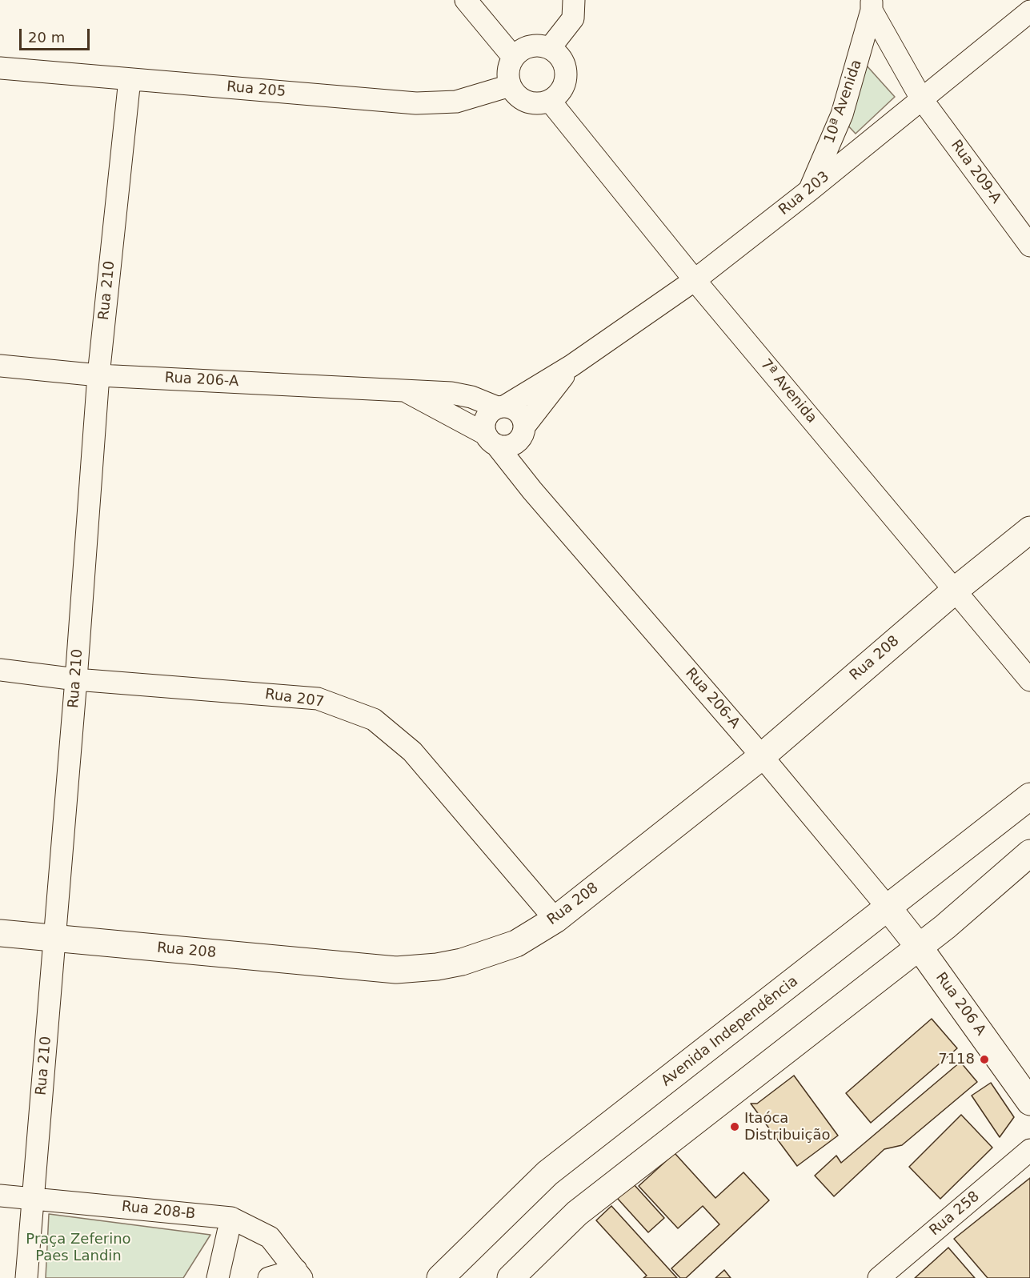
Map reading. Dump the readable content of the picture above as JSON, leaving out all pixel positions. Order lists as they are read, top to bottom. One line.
{"streets":{"main road":["Rua 208","Rua 206 A","Avenida Independência"],"street":["Rua 205","10ª Avenida","Rua 209-A","Rua 203","Rua 210","Rua 206-A","7ª Avenida","Rua 207","Rua 208-B","Rua 258"]},"crossings":[["Rua 205","Rua 210"],["Rua 205","7ª Avenida"],["10ª Avenida","Rua 209-A"],["10ª Avenida","Rua 203"],["Rua 209-A","Rua 203"],["Rua 203","Rua 206-A"],["Rua 203","7ª Avenida"],["Rua 210","Rua 206-A"],["Rua 210","Rua 208"],["Rua 210","Rua 207"],["Rua 210","Rua 208-B"],["Rua 206-A","Rua 208"],["Rua 206-A","Rua 206 A"],["Rua 206-A","Avenida Independência"],["7ª Avenida","Rua 208"],["Rua 208","Rua 207"],["Rua 206 A","Avenida Independência"]],"parks":["Praça Zeferino Paes Landin"],"places":["7118","Itaóca Distribuição"],"scale_bar":"20 m"}
